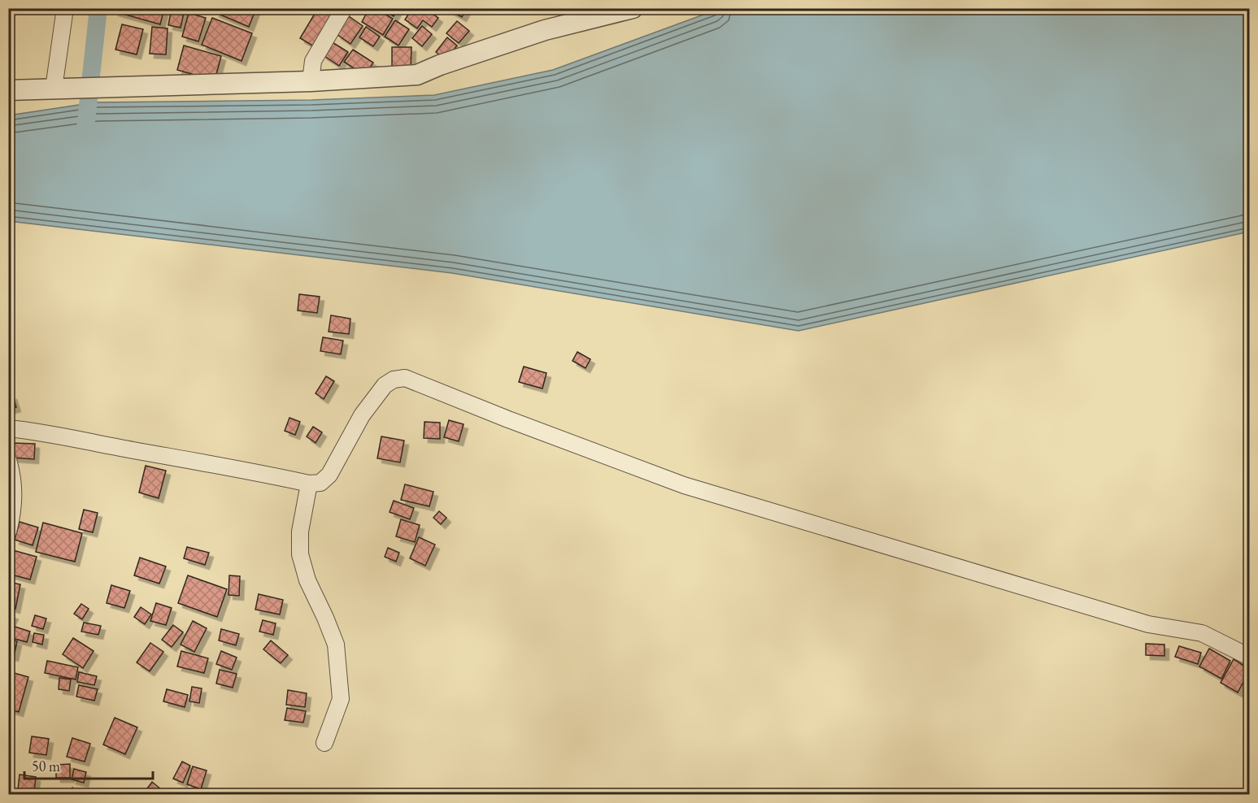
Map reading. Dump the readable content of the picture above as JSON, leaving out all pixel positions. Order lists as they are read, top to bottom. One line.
{"scale_bar":"50 m"}
